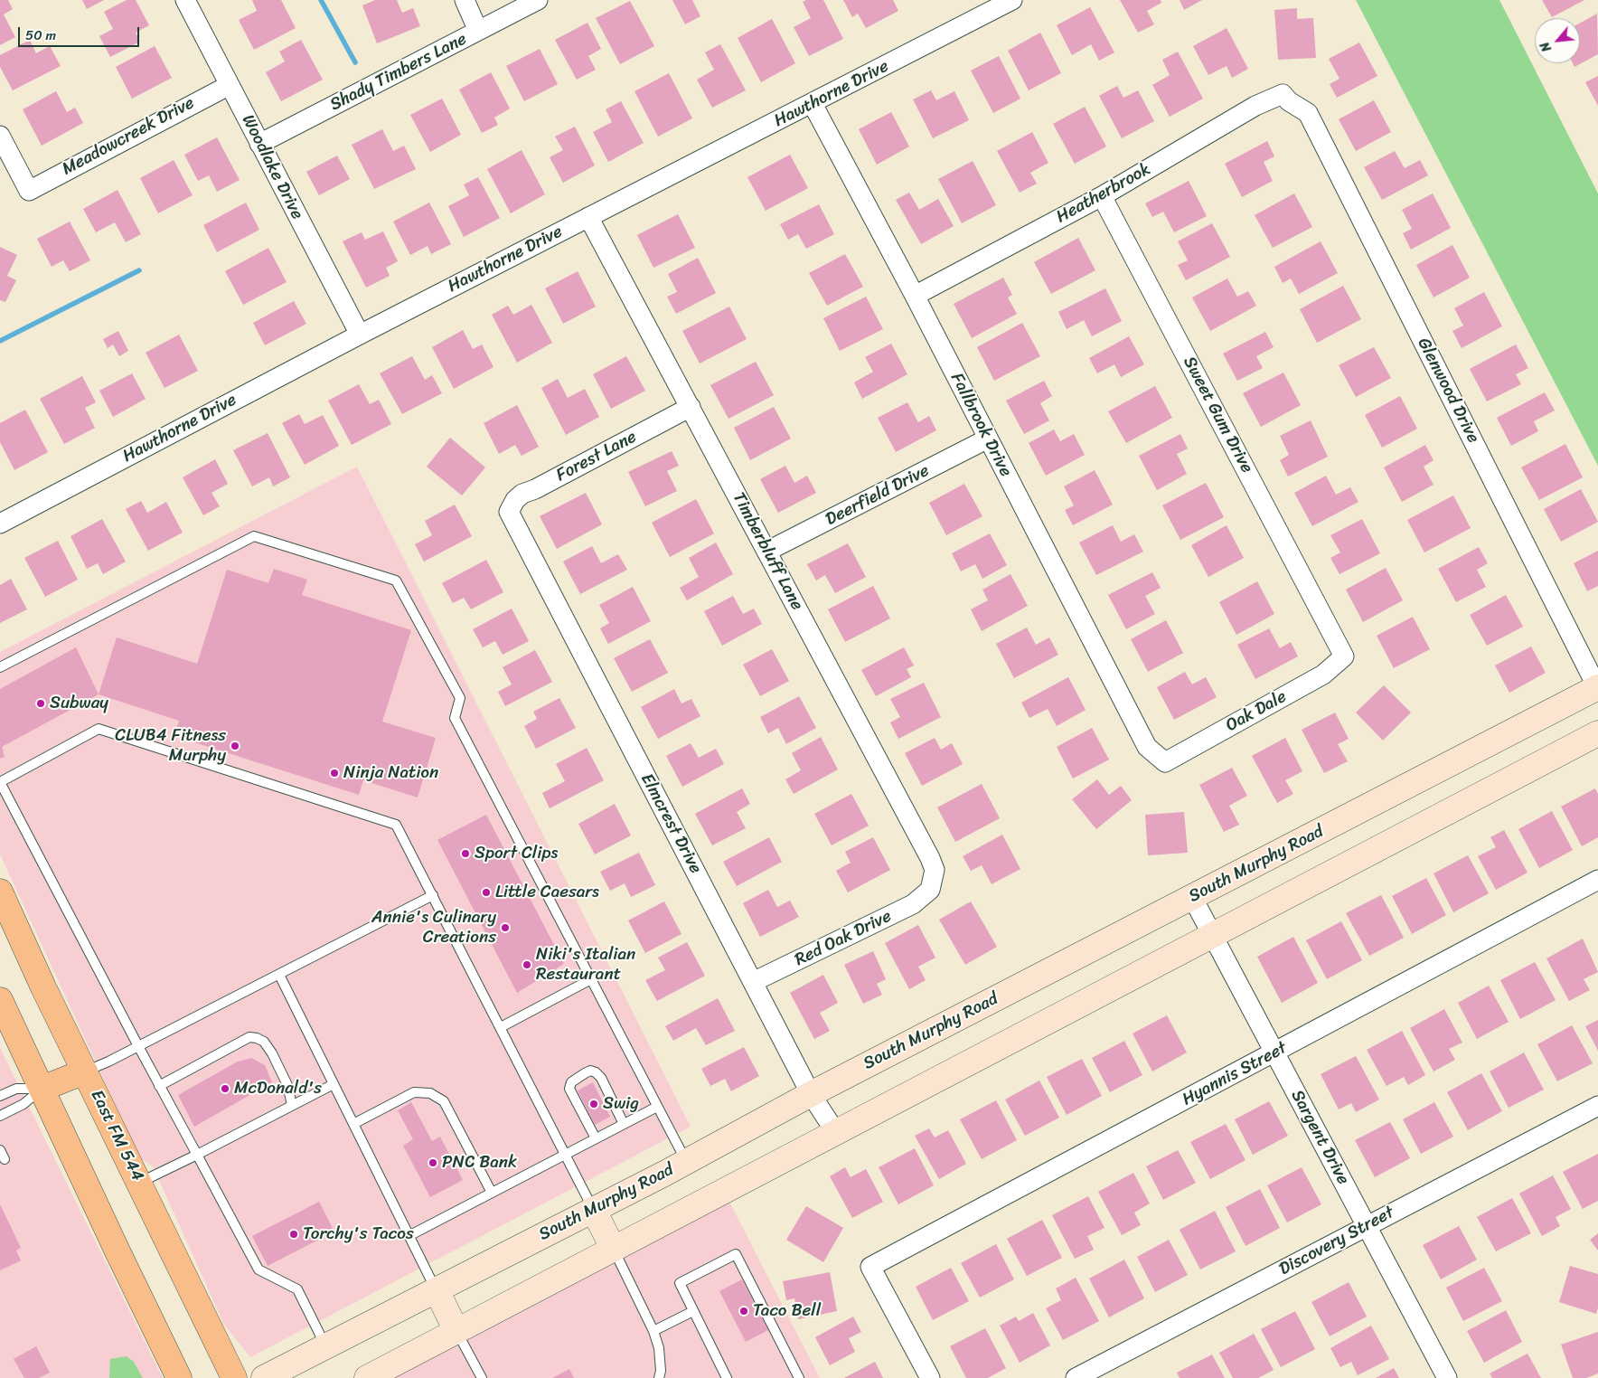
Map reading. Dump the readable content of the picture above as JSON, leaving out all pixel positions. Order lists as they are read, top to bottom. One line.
{"streets":{"main road":["South Murphy Road","East FM 544"],"street":["Shady Timbers Lane","Hawthorne Drive","Meadowcreek Drive","Woodlake Drive","Heatherbrook","Glenwood Drive","Sweet Gum Drive","Fallbrook Drive","Forest Lane","Deerfield Drive","Timberbluff Lane","Oak Dale","Elmcrest Drive","Red Oak Drive","Hyannis Street","Sargent Drive","Discovery Street"]},"crossings":[["Shady Timbers Lane","Woodlake Drive"],["Hawthorne Drive","Woodlake Drive"],["Hawthorne Drive","Fallbrook Drive"],["Hawthorne Drive","Timberbluff Lane"],["Meadowcreek Drive","Woodlake Drive"],["Heatherbrook","Glenwood Drive"],["Heatherbrook","Sweet Gum Drive"],["Heatherbrook","Fallbrook Drive"],["Glenwood Drive","South Murphy Road"],["Sweet Gum Drive","Oak Dale"],["Fallbrook Drive","Deerfield Drive"],["Fallbrook Drive","Oak Dale"],["Forest Lane","Timberbluff Lane"],["Forest Lane","Elmcrest Drive"],["Deerfield Drive","Timberbluff Lane"],["Timberbluff Lane","Red Oak Drive"],["Elmcrest Drive","South Murphy Road"],["Elmcrest Drive","Red Oak Drive"],["South Murphy Road","Sargent Drive"],["Hyannis Street","Sargent Drive"],["Sargent Drive","Discovery Street"]],"places":["Subway","CLUB4 Fitness Murphy","Ninja Nation","Sport Clips","Little Caesars","Annie's Culinary Creations","Niki's Italian Restaurant","McDonald's","Swig","PNC Bank","Torchy's Tacos","Taco Bell"],"scale_bar":"50 m","north":"bottom left"}
